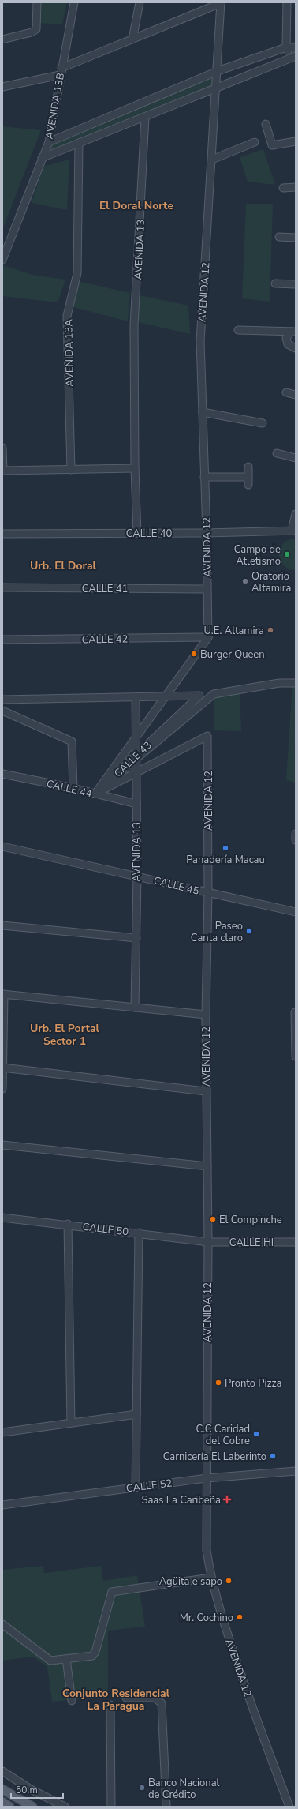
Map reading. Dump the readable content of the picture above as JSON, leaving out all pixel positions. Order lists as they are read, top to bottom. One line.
{"streets":{"street":["AVENIDA 13B","AVENIDA 13","AVENIDA 12","AVENIDA 13A","CALLE 40","CALLE 41","CALLE 42","CALLE 43","CALLE 44","CALLE 45","CALLE 50","CALLE HI","CALLE 52"]},"crossings":[["AVENIDA 13","CALLE 40"],["AVENIDA 13","CALLE 43"],["AVENIDA 13","CALLE 44"],["AVENIDA 13","CALLE 45"],["AVENIDA 12","CALLE 40"],["AVENIDA 12","CALLE 41"],["AVENIDA 12","CALLE 42"],["AVENIDA 12","CALLE 43"],["AVENIDA 12","CALLE 44"],["AVENIDA 12","CALLE 45"],["AVENIDA 12","CALLE 50"],["AVENIDA 12","CALLE HI"],["AVENIDA 12","CALLE 52"],["CALLE 43","CALLE 44"],["CALLE 50","CALLE HI"]],"districts":["El Doral Norte","Urb. El Doral","Urb. El Portal Sector 1","Conjunto Residencial La Paragua"],"places":{"other":["Campo de Atletismo","Oratorio Altamira","U.E. Altamira","Burger Queen","Panadería Macau","Paseo Canta claro","El Compinche","Pronto Pizza","C.C Caridad del Cobre","Carnicería El Laberinto","Agüita e sapo","Mr. Cochino","Banco Nacional de Crédito"],"health":["Saas La Caribeña"]},"scale_bar":"50 m"}
